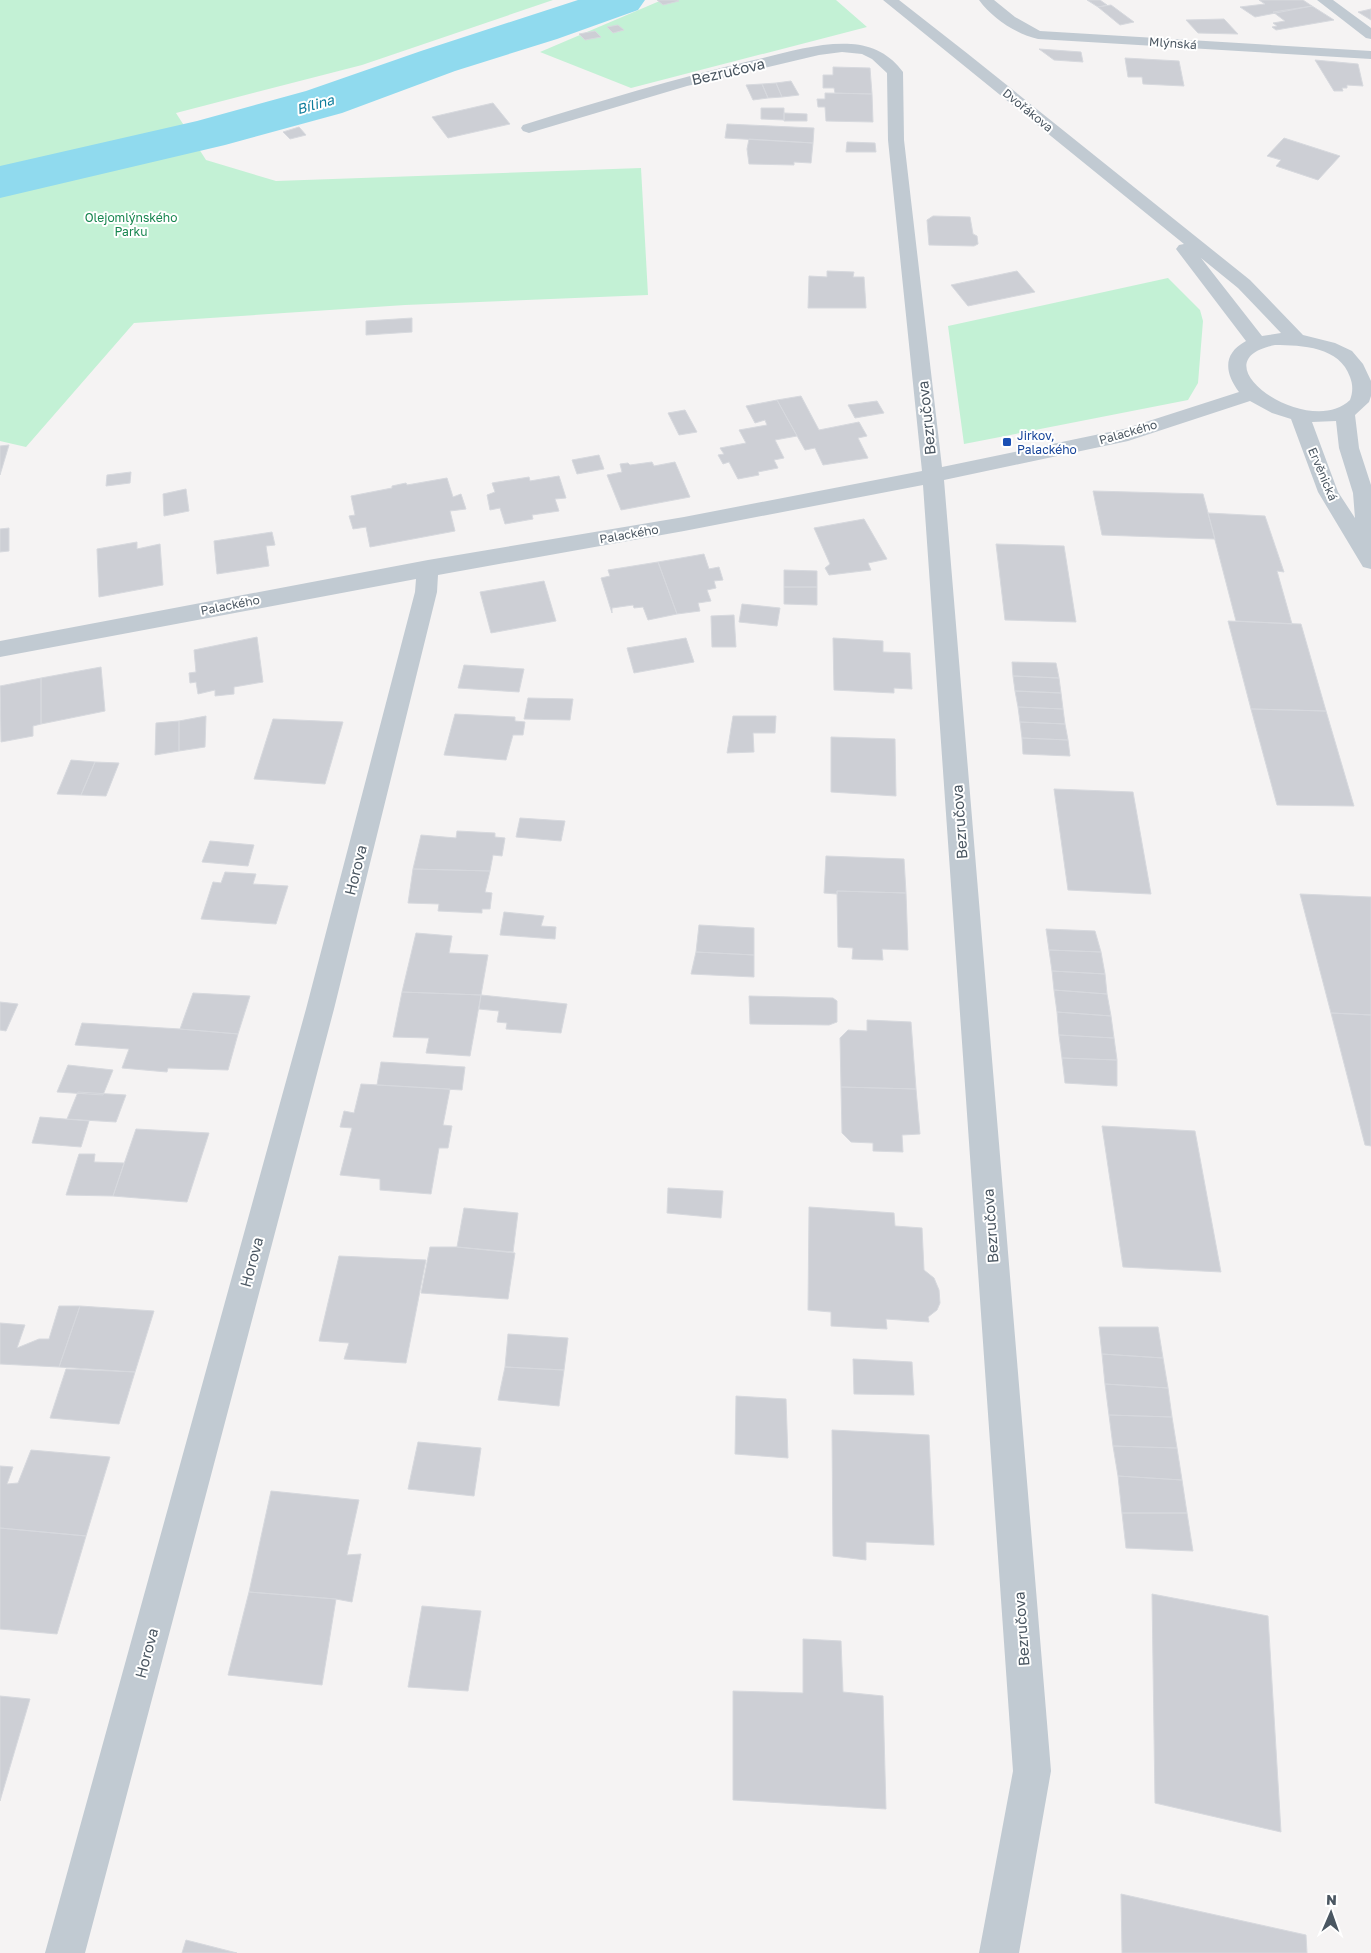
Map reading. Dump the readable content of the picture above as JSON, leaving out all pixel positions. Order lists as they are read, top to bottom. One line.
{"streets":{"street":["Mlýnská","Bezručova","Dvořákova","Palackého","Ervěnická","Horova"]},"crossings":[["Bezručova","Palackého"],["Palackého","Horova"]],"water":["Bílina"],"parks":["Olejomlýnského Parku"],"places":{"transit":["Jirkov, Palackého"]},"north":"top"}
